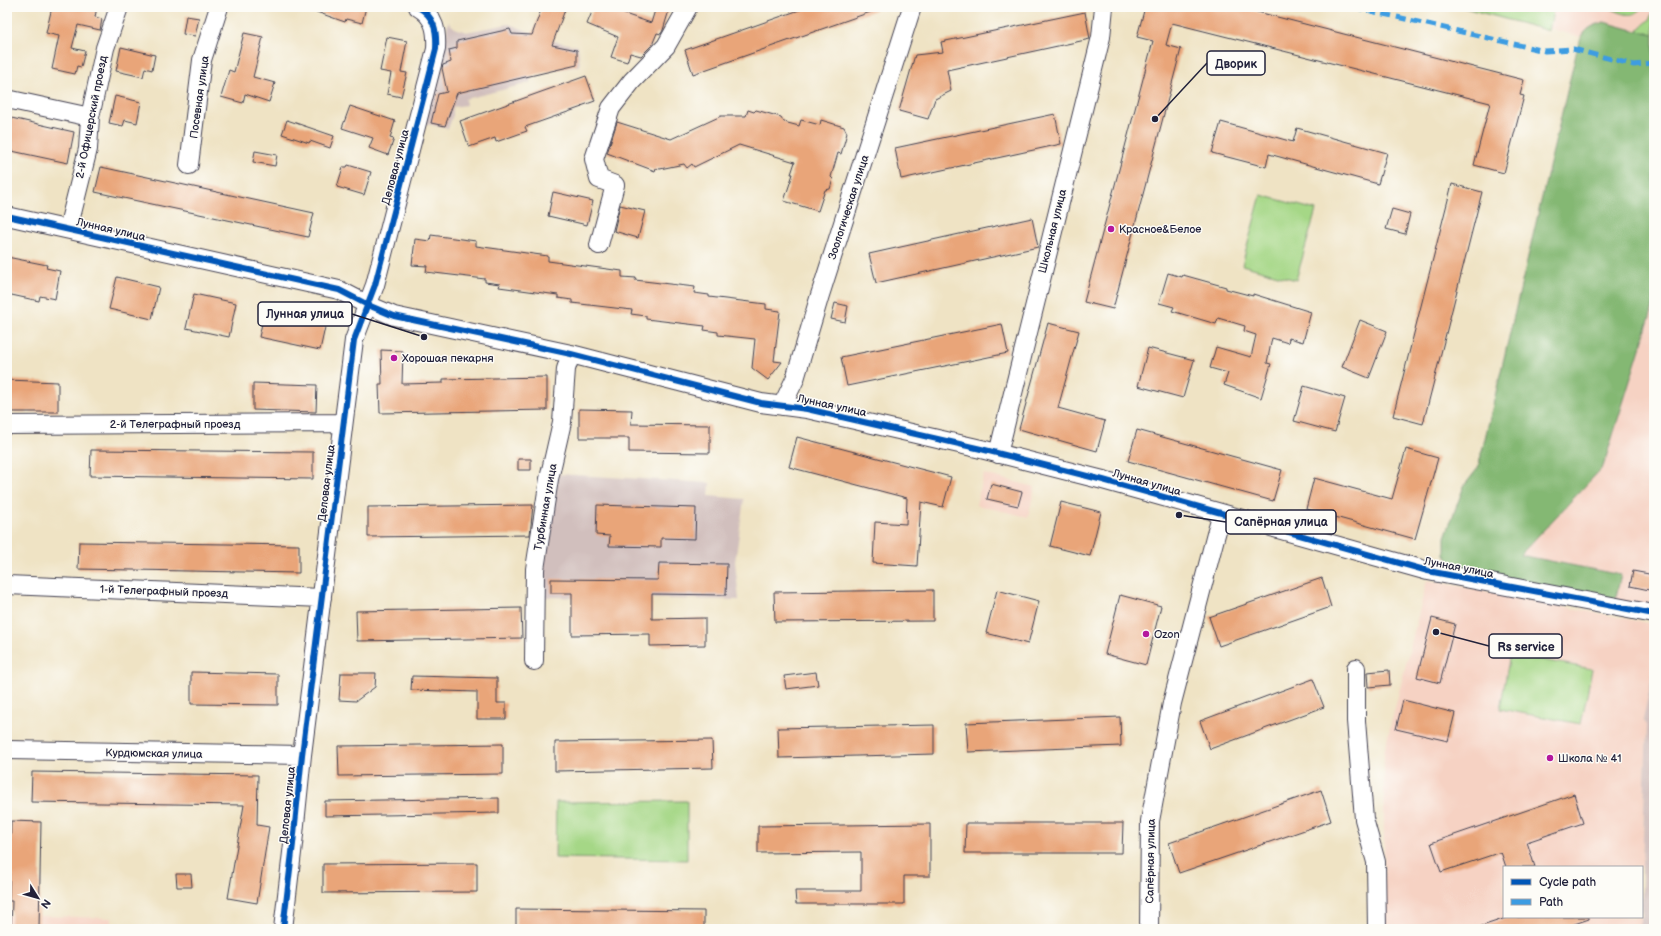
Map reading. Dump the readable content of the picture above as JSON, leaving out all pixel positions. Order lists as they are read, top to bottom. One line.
{"streets":{"street":["Посевная улица","2-й Офицерский проезд","Деловая улица","Зоологическая улица","Лунная улица","Школьная улица","2-й Телеграфный проезд","Турбинная улица","1-й Телеграфный проезд","Курдюмская улица","Сапёрная улица"]},"crossings":[["2-й Офицерский проезд","Лунная улица"],["Деловая улица","Лунная улица"],["Деловая улица","2-й Телеграфный проезд"],["Деловая улица","1-й Телеграфный проезд"],["Деловая улица","Курдюмская улица"],["Зоологическая улица","Лунная улица"],["Лунная улица","Школьная улица"],["Лунная улица","Турбинная улица"],["Лунная улица","Сапёрная улица"]],"places":["Дворик","Красное&Белое","Лунная улица","Хорошая пекарня","Сапёрная улица","Rs service","Ozon","Школа № 41"],"legend":["Cycle path","Path"],"north":"bottom right"}
